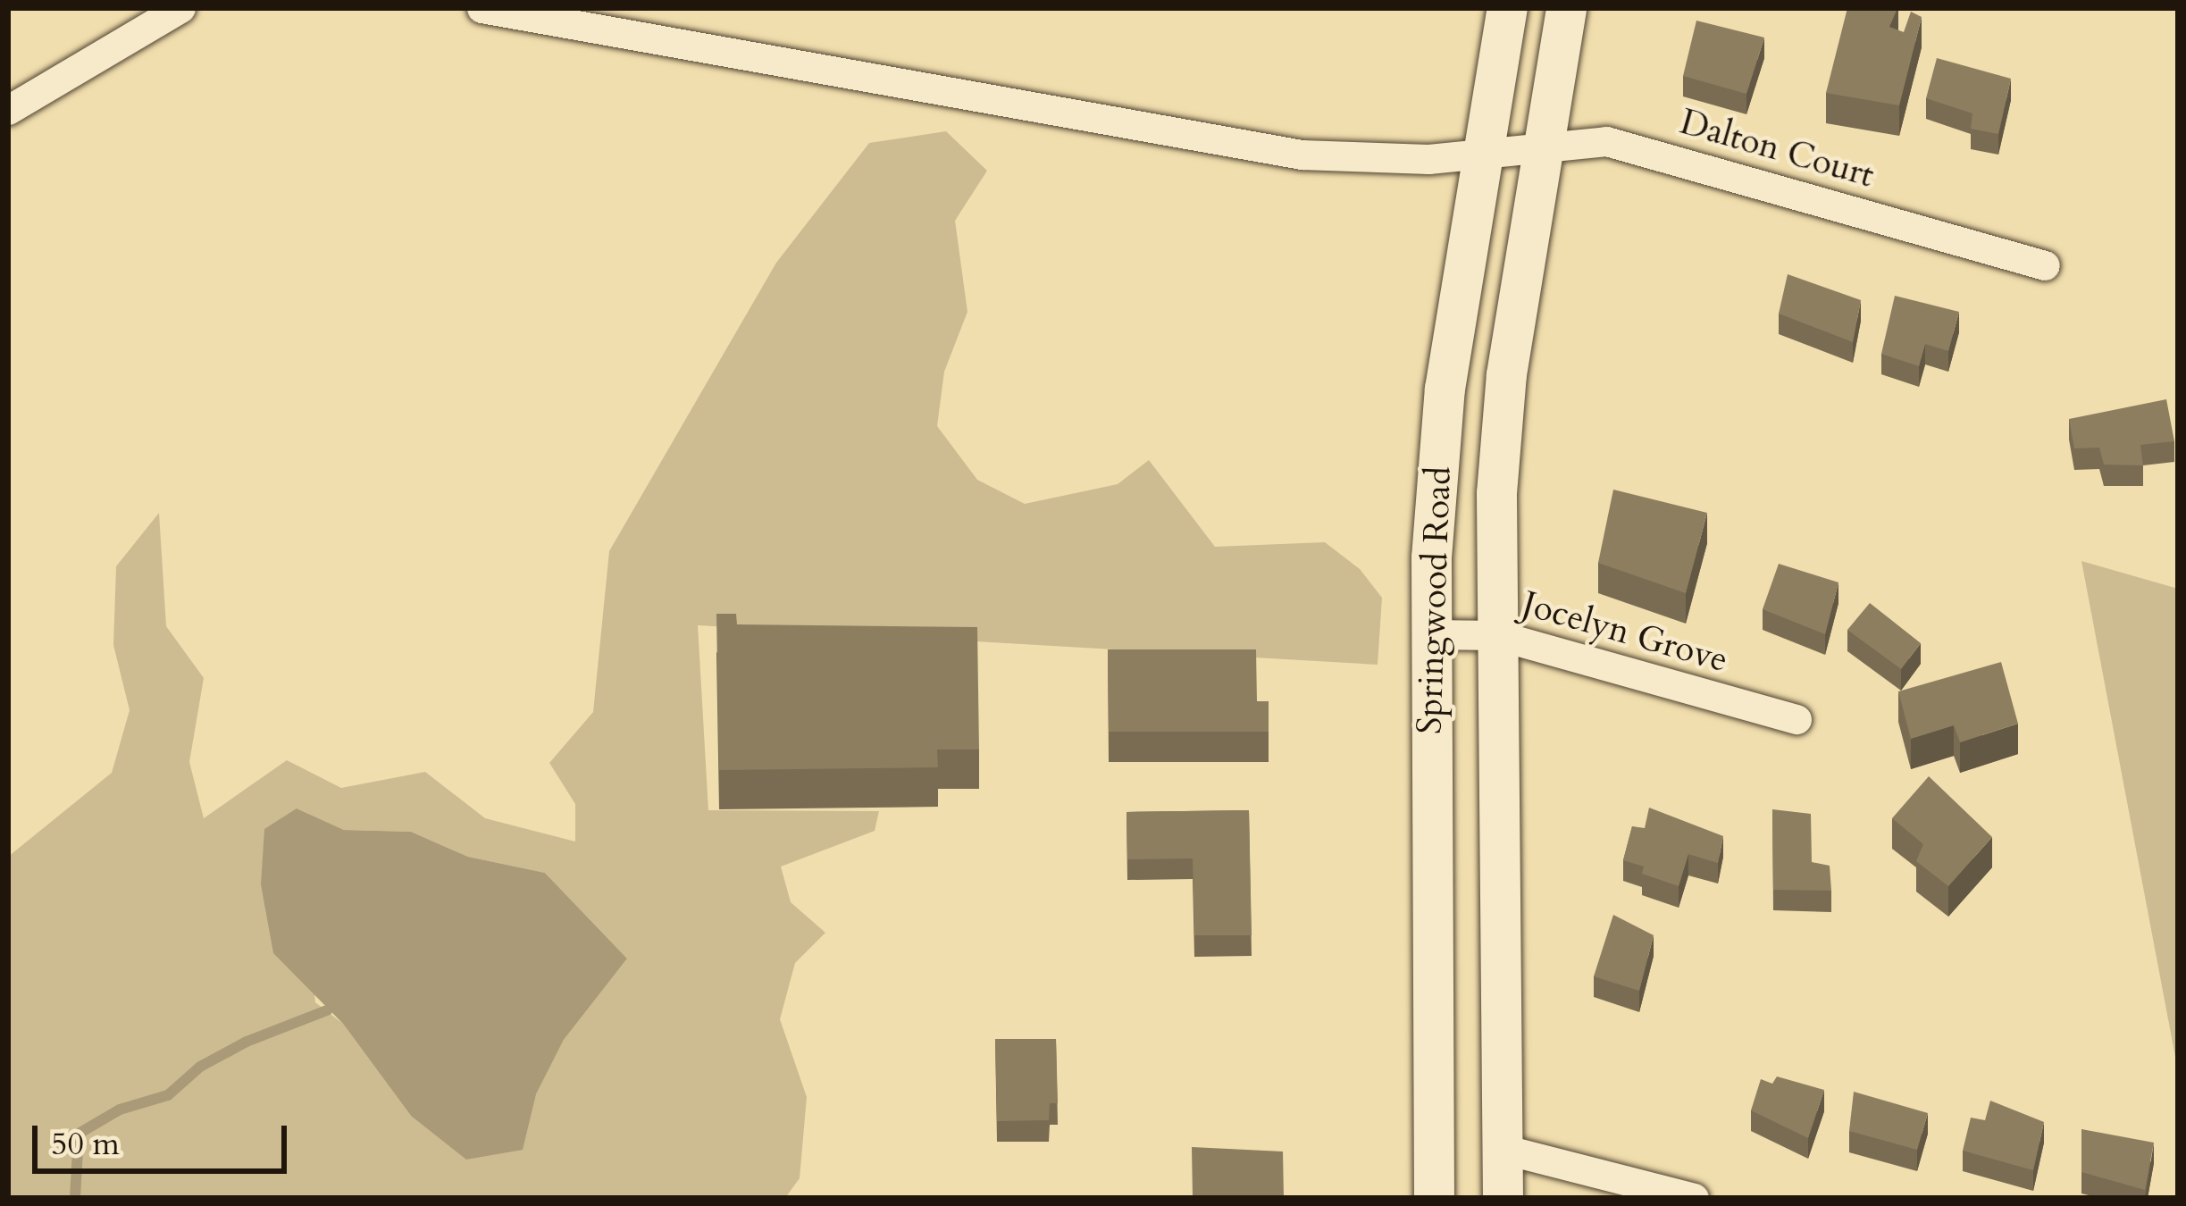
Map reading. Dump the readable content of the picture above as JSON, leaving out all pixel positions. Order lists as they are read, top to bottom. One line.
{"streets":{"main road":["Springwood Road"],"street":["Dalton Court","Jocelyn Grove"]},"crossings":[["Dalton Court","Springwood Road"],["Springwood Road","Jocelyn Grove"]],"scale_bar":"50 m"}
